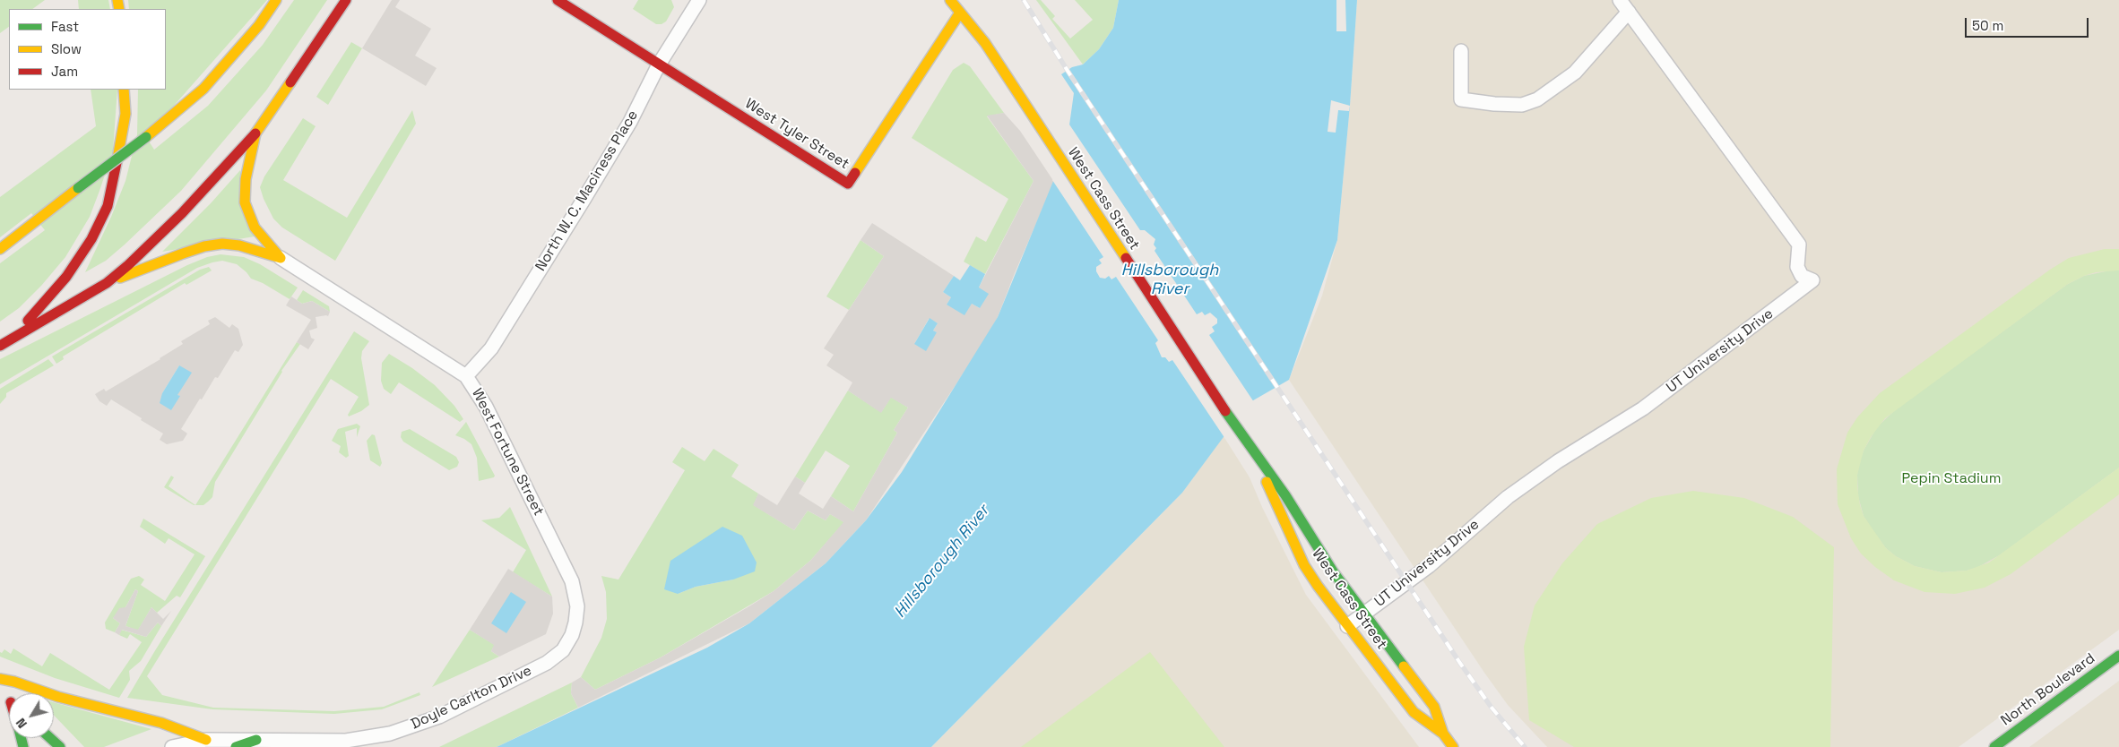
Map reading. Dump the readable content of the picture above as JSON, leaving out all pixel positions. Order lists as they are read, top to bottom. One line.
{"streets":{"main road":["West Tyler Street","West Cass Street","North Boulevard"],"street":["North W. C. Maciness Place","UT University Drive","West Fortune Street","Doyle Carlton Drive"]},"crossings":[["West Tyler Street","North W. C. Maciness Place"],["West Tyler Street","West Cass Street"],["North W. C. Maciness Place","West Fortune Street"],["West Cass Street","UT University Drive"],["West Fortune Street","Doyle Carlton Drive"]],"water":["Hillsborough River"],"parks":["Pepin Stadium"],"legend":["Fast","Slow","Jam"],"scale_bar":"50 m","north":"bottom left"}
